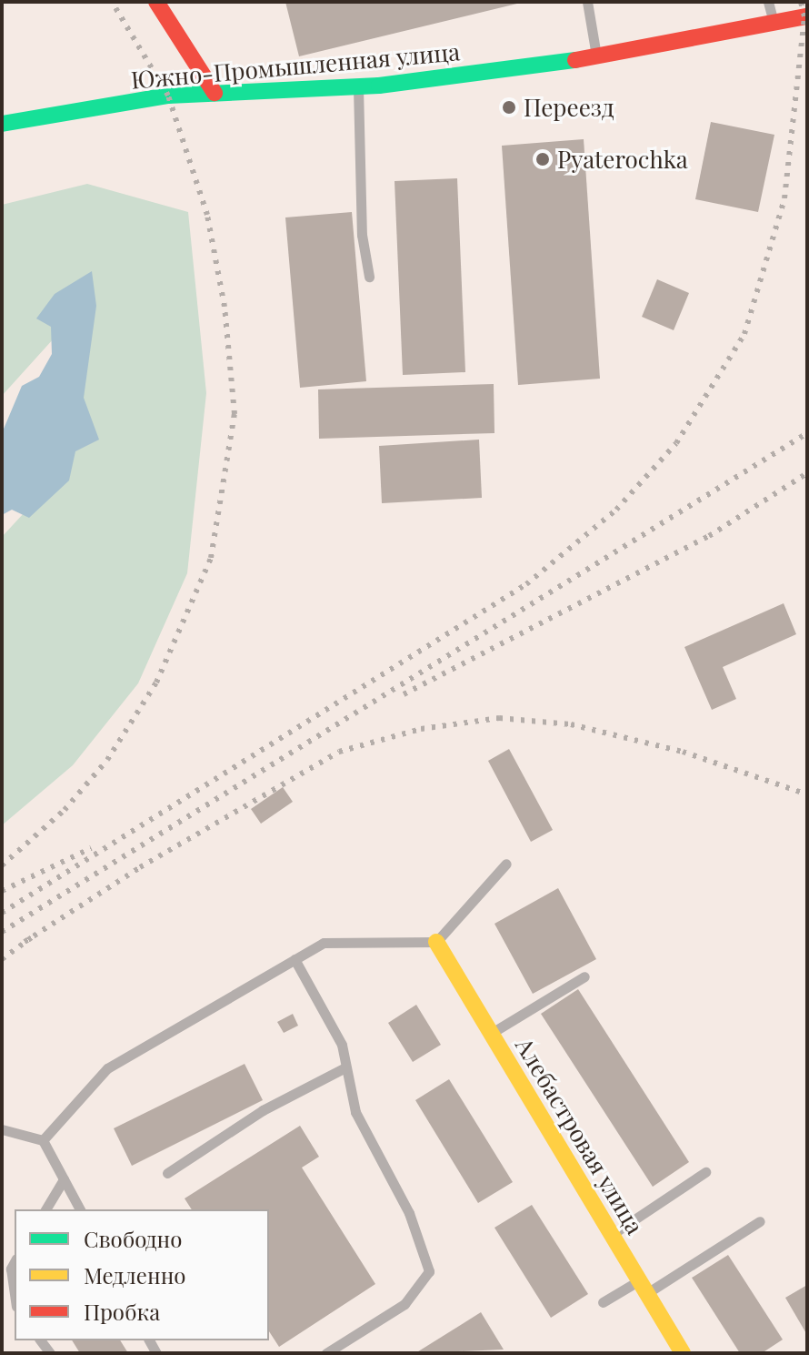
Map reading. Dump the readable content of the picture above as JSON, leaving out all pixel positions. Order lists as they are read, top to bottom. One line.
{"streets":{"street":["Южно-Промышленная улица","Алебастровая улица"]},"places":["Переезд","Pyaterochka"],"legend":["Свободно","Медленно","Пробка"]}
